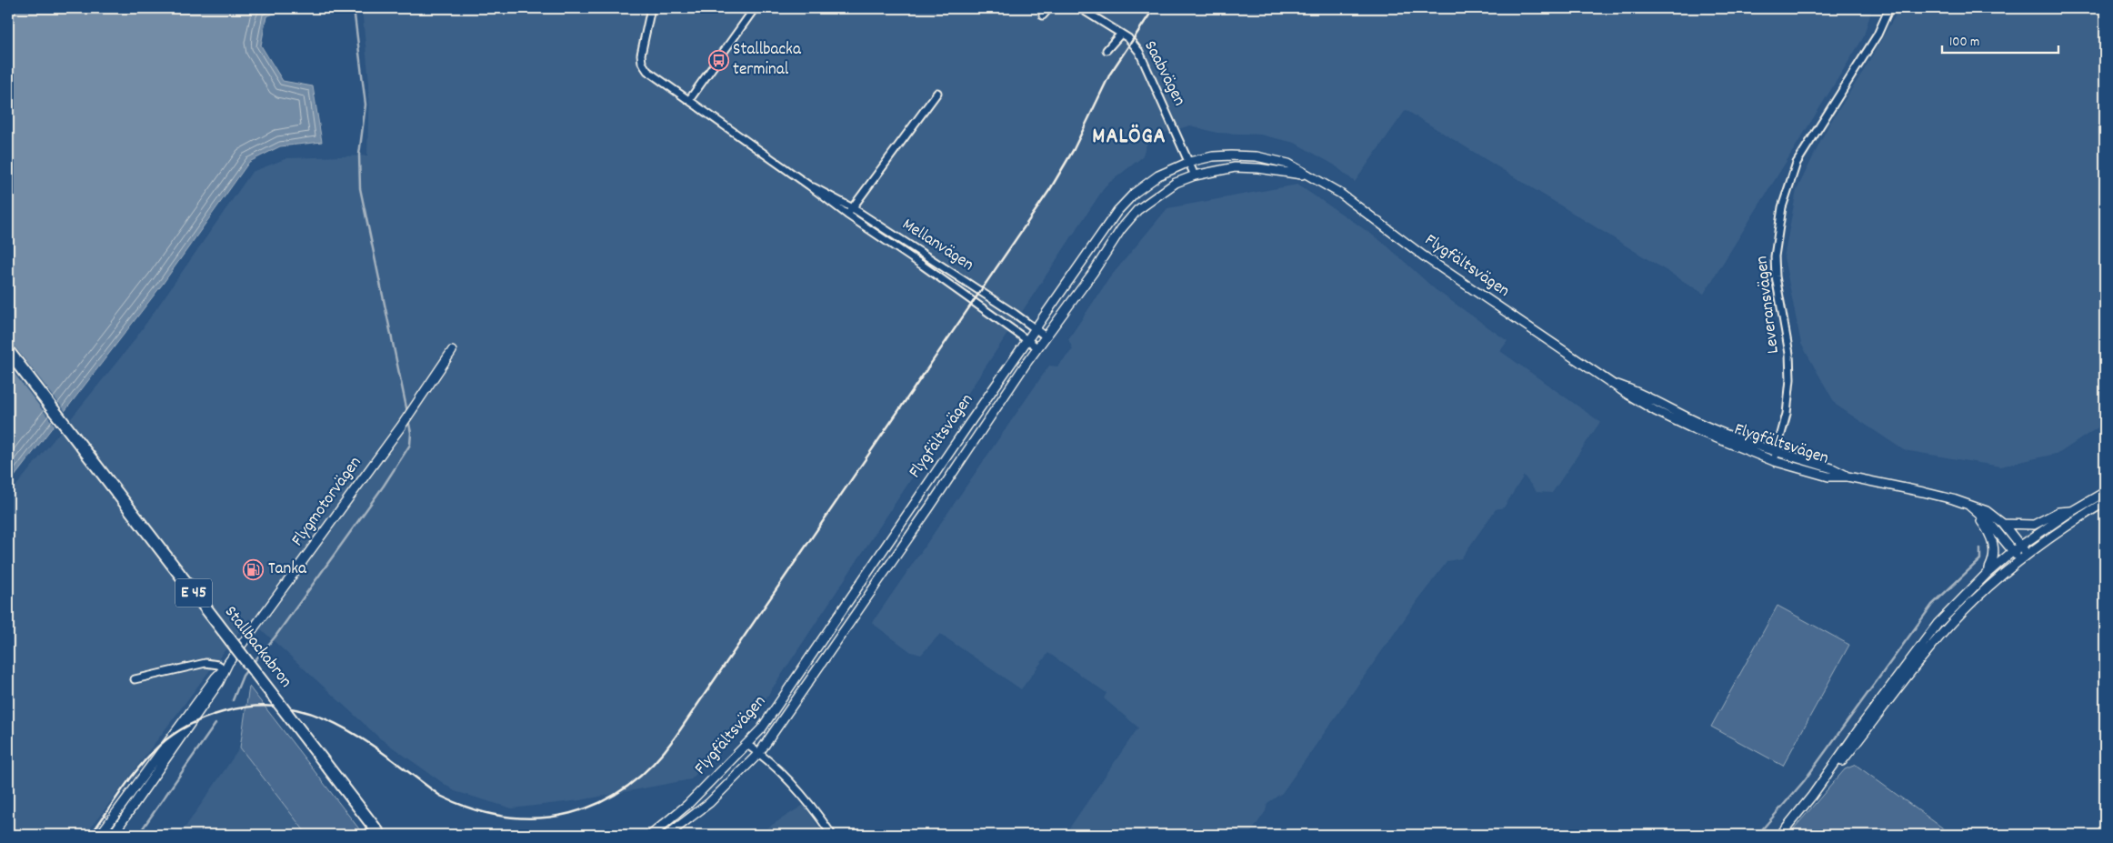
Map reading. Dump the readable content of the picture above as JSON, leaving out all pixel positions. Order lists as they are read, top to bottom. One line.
{"streets":{"highway":["E 45","Stallbackabron"],"street":["Saabvägen","Mellanvägen","Flygfältsvägen","Leveransvägen","Flygmotorvägen"]},"crossings":[["Saabvägen","Flygfältsvägen"],["Mellanvägen","Flygfältsvägen"],["Flygfältsvägen","Leveransvägen"]],"districts":["MALÖGA"],"places":{"bus stop":["Stallbacka terminal"],"fuel station":["Tanka"]},"scale_bar":"100 m"}
